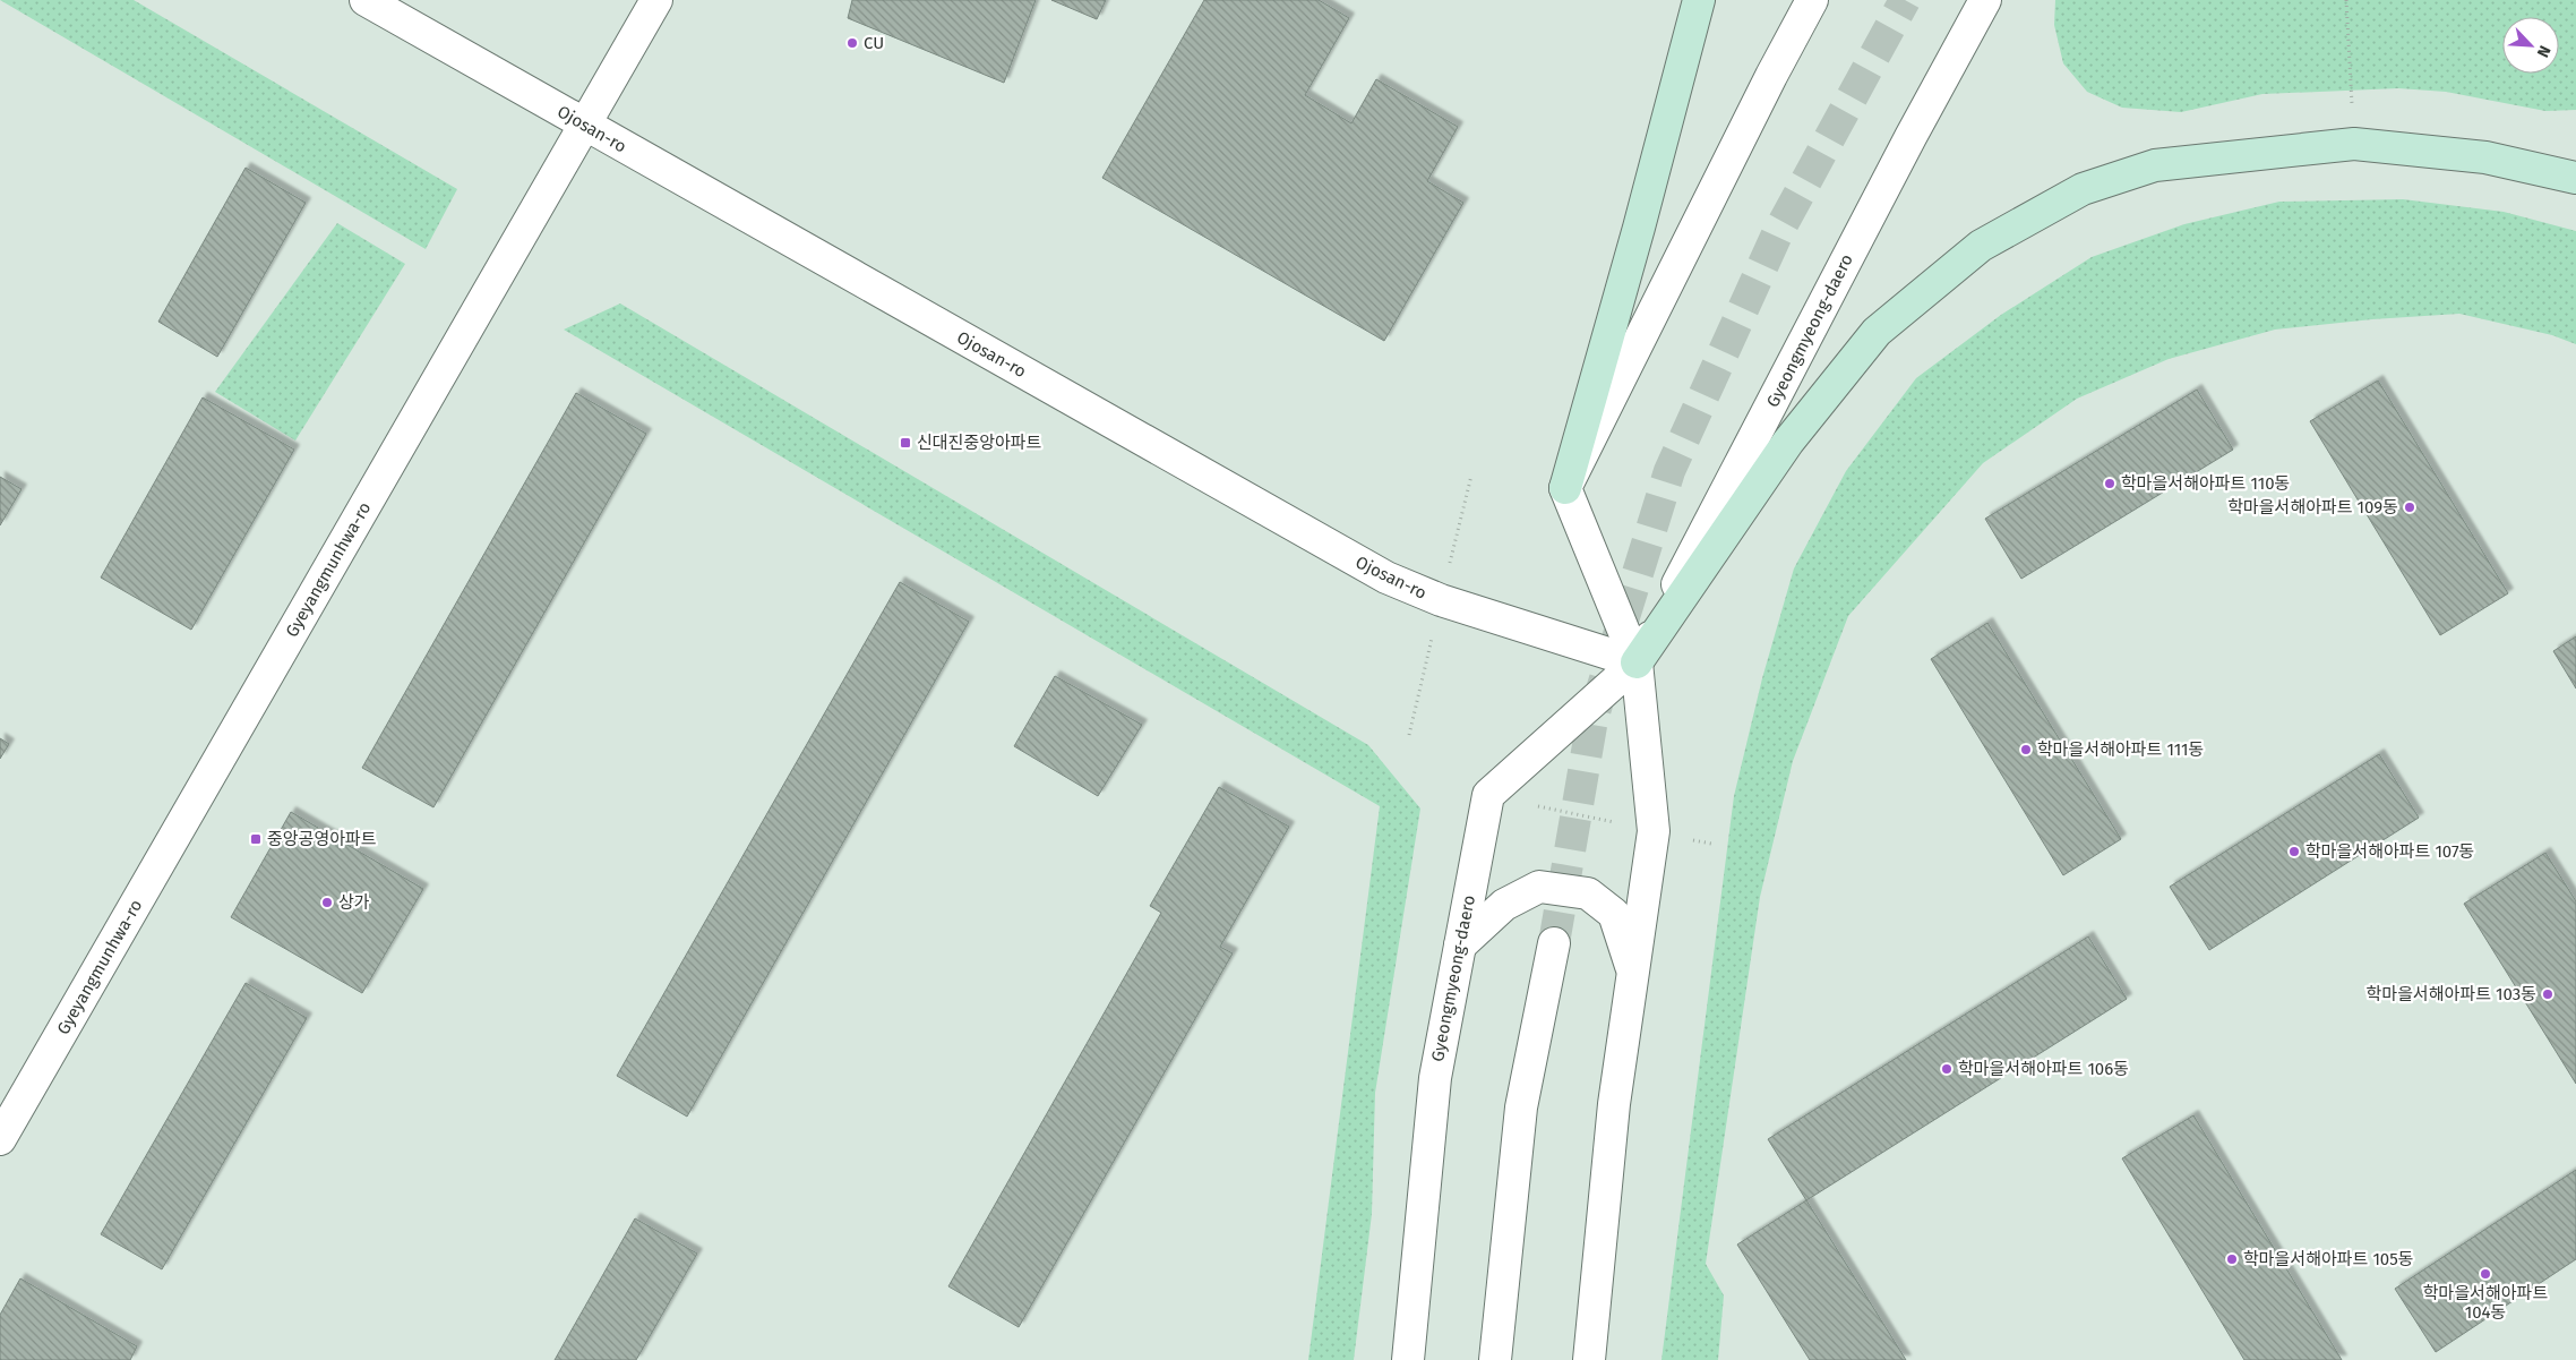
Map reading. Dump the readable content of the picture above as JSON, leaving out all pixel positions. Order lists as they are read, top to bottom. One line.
{"streets":{"street":["Ojosan-ro","Gyeongmyeong-daero","Gyeyangmunhwa-ro"]},"crossings":[["Ojosan-ro","Gyeongmyeong-daero"],["Ojosan-ro","Gyeyangmunhwa-ro"]],"places":{"other":["CU","학마을서해아파트 110동","학마을서해아파트 109동","학마을서해아파트 111동","학마을서해아파트 107동","상가","학마을서해아파트 103동","학마을서해아파트 106동","학마을서해아파트 105동","학마을서해아파트 104동"],"transit":["신대진중앙아파트","중앙공영아파트"]},"north":"bottom right"}
